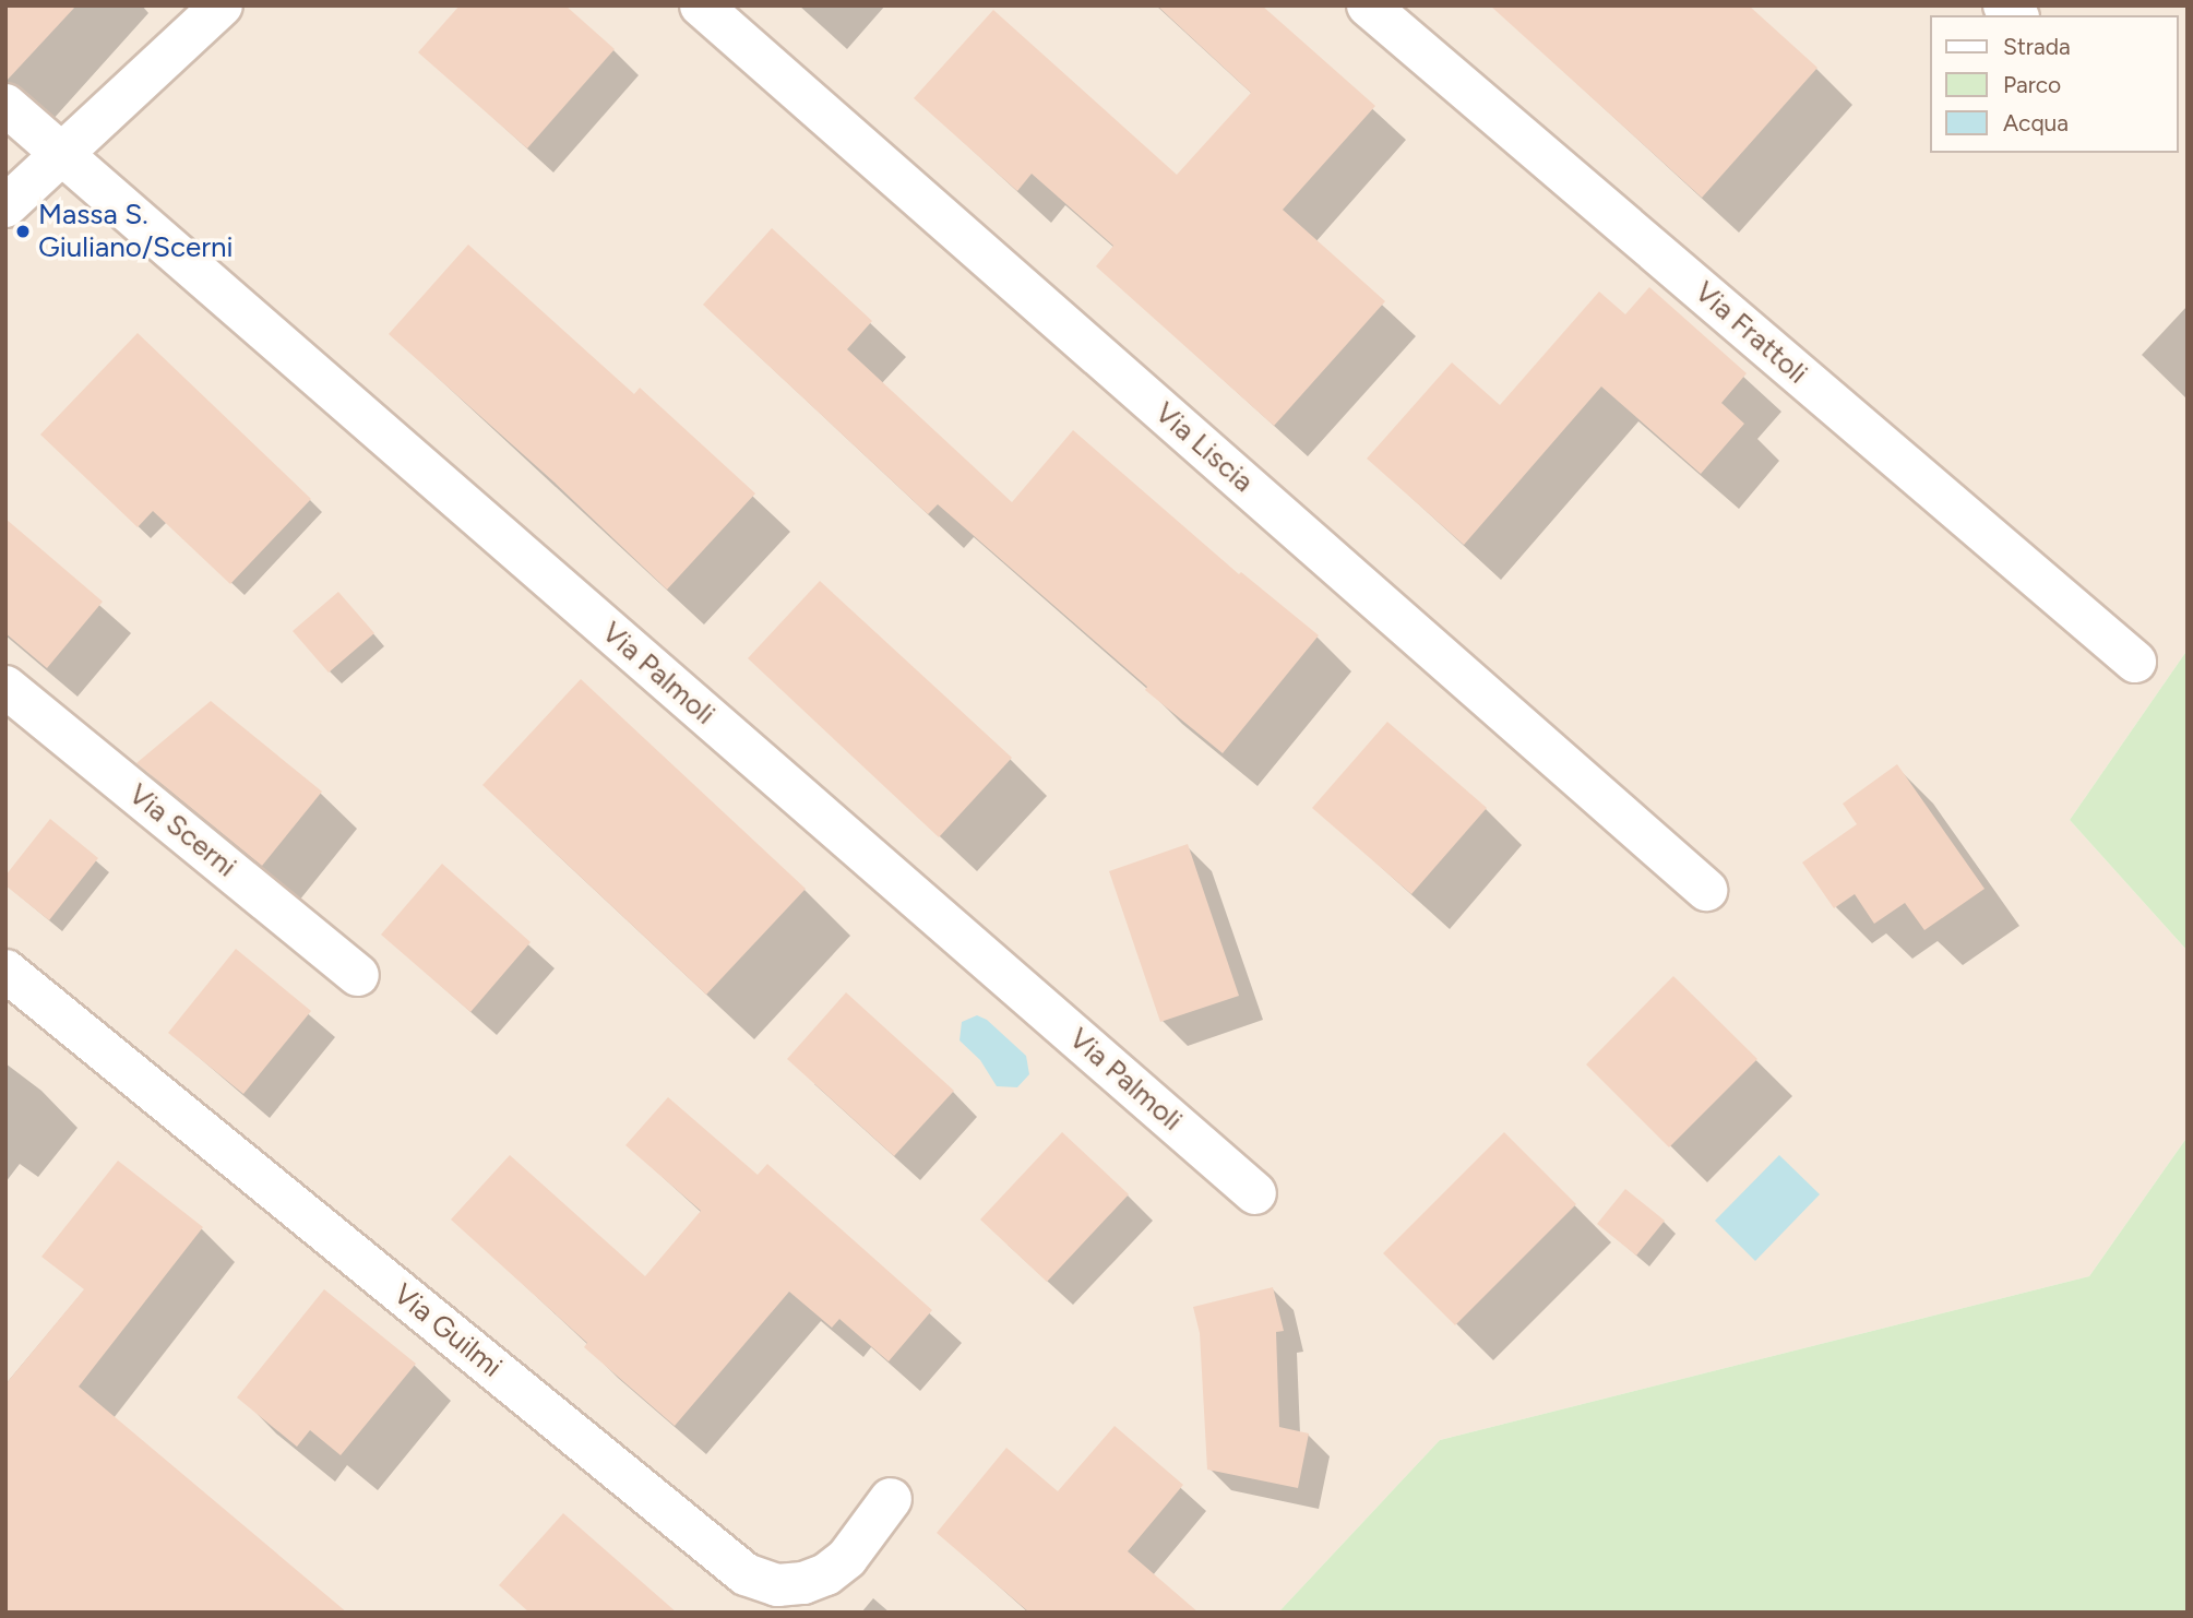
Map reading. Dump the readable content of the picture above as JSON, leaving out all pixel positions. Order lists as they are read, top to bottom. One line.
{"streets":{"street":["Via Frattoli","Via Liscia","Via Palmoli","Via Scerni","Via Guilmi"]},"places":["Massa S. Giuliano/Scerni"],"legend":["Strada","Parco","Acqua"]}
